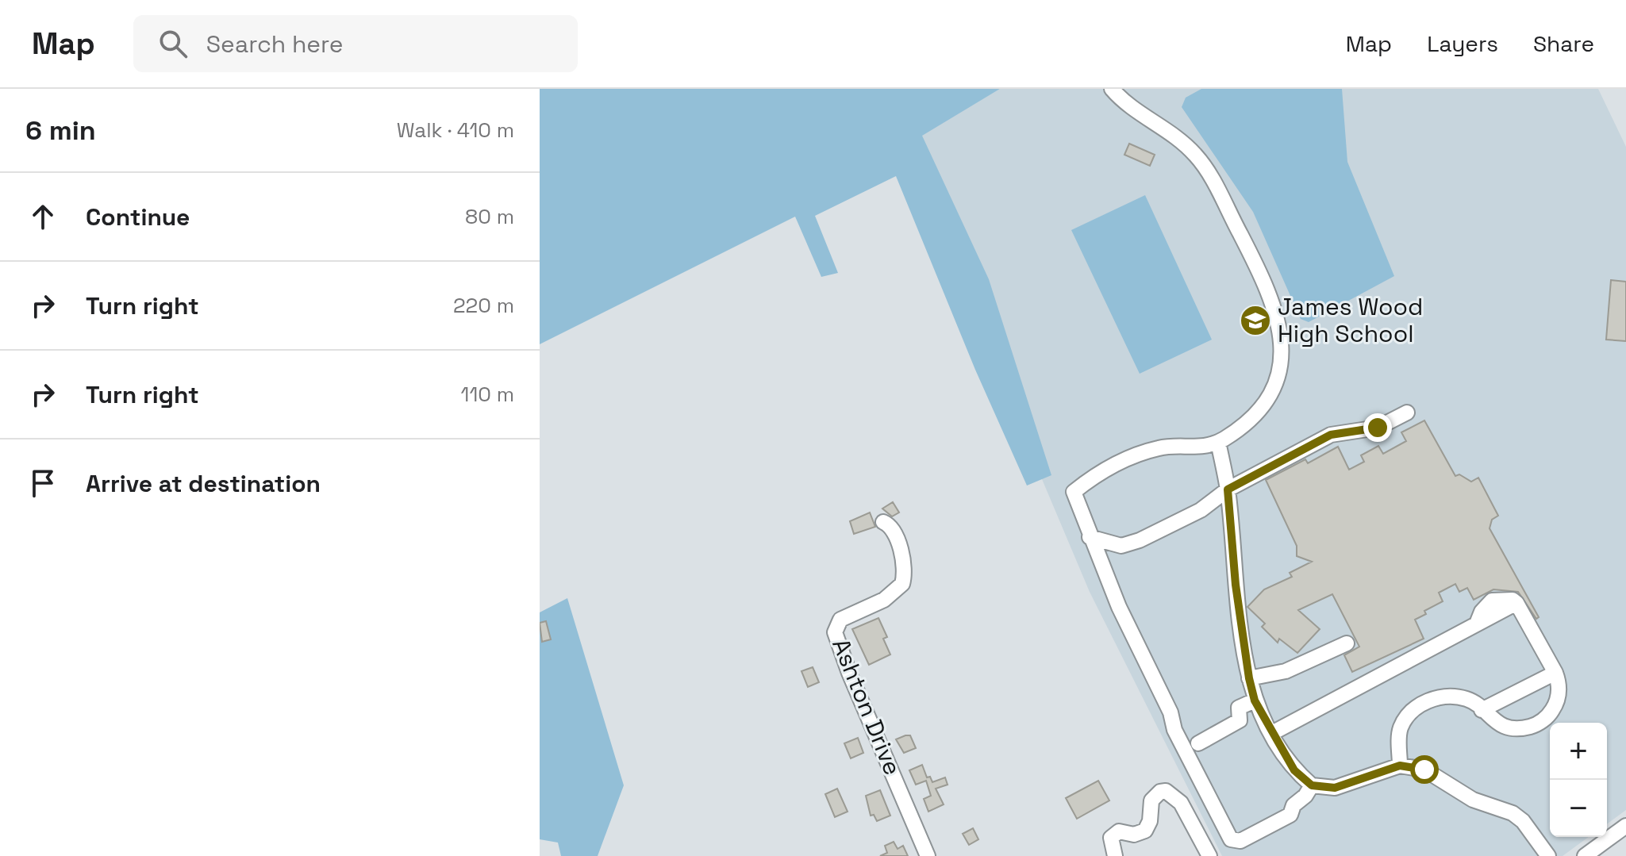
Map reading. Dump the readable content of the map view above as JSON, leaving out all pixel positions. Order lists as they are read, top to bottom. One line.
{"streets":{"street":["Ashton Drive"]},"places":{"school or university":["James Wood High School"]},"page":{"header":"Map","search":"Search here","nav":["Map","Layers","Share"],"heading":["6 min","Walk · 410 m"],"list":[["Continue","80 m"],["Turn right","220 m"],["Turn right","110 m"],"Arrive at destination"],"map_buttons":["+","−"]}}
